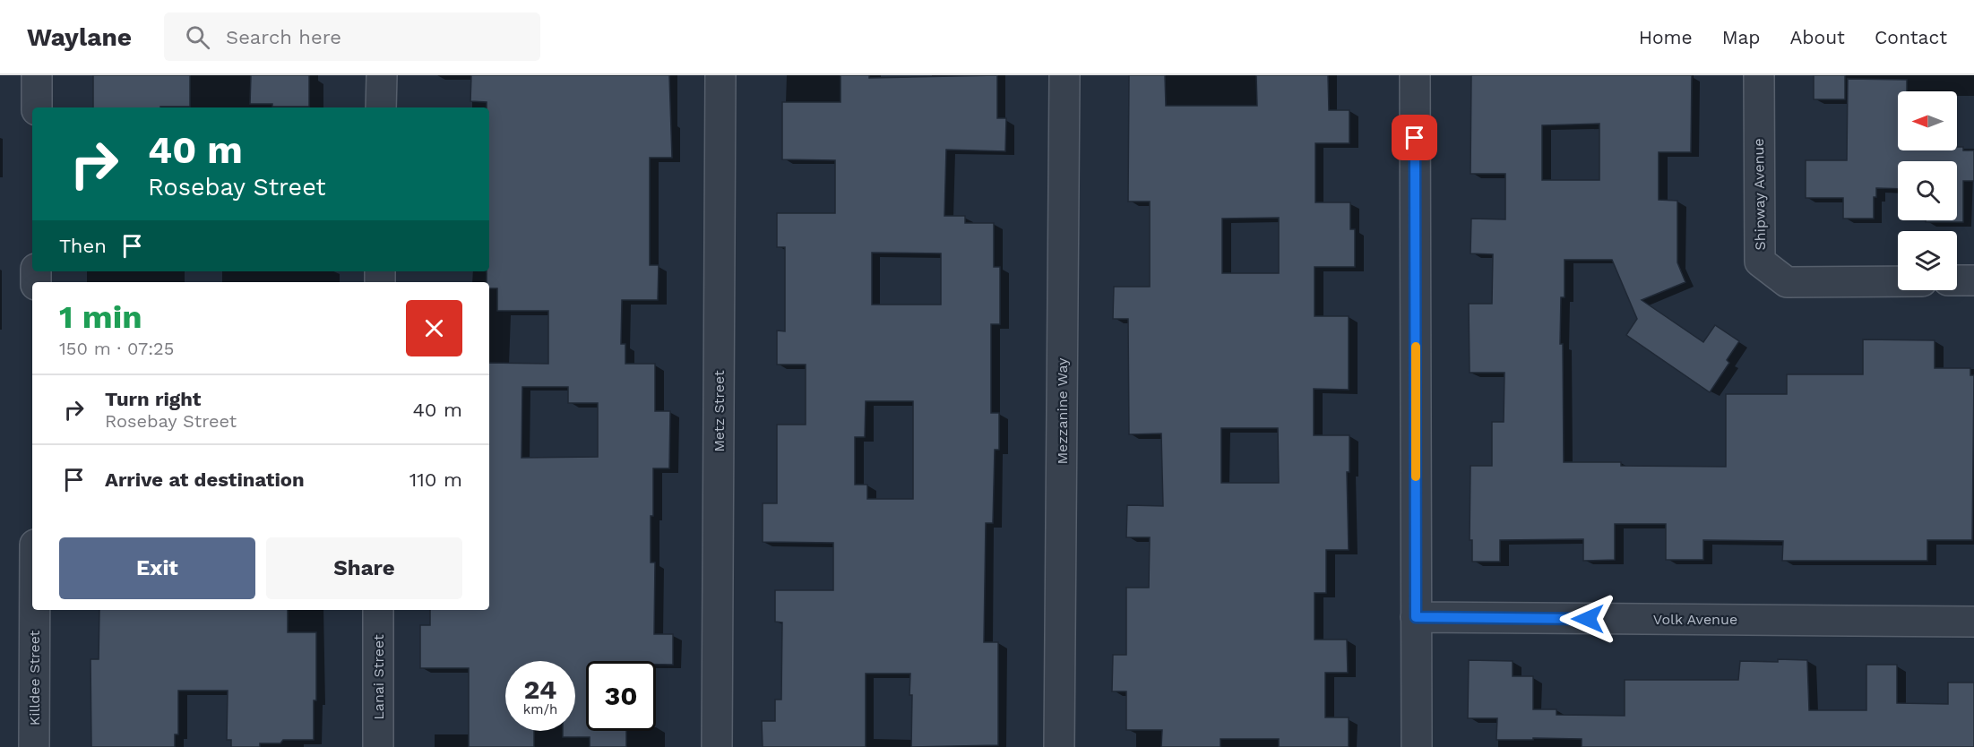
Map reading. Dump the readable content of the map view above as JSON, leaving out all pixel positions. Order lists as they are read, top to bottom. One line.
{"streets":{"street":["Shipway Avenue","Metz Street","Mezzanine Way","Volk Avenue","Lanai Street","Killdee Street"]},"north":"left","page":{"header":"Waylane","search":"Search here","nav":["Home","Map","About","Contact"],"turn":["40 m","Rosebay Street"],"then":"Then","heading":["1 min","150 m · 07:25"],"list":[{"name":"Turn right","note":"Rosebay Street","value":"40 m"},{"name":"Arrive at destination","value":"110 m"}],"buttons":["Exit","Share"],"speed":"24 km/h","limit":"30"}}
